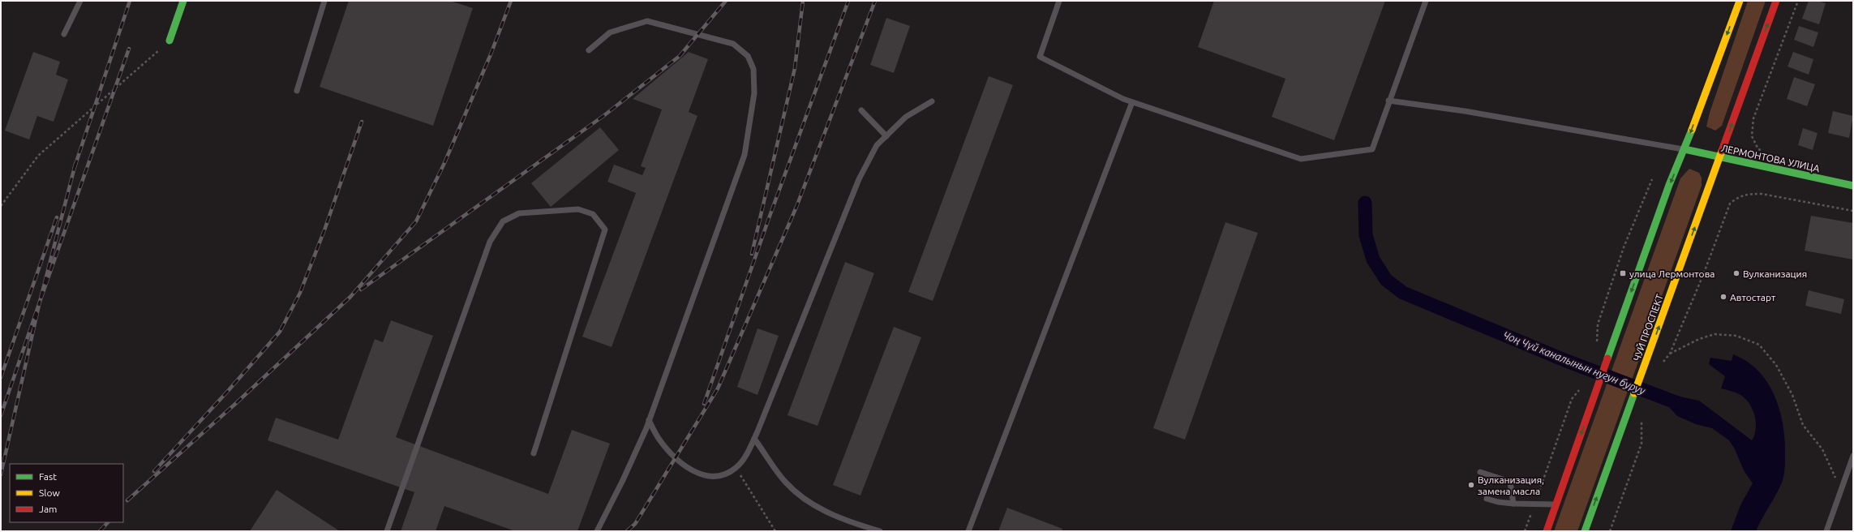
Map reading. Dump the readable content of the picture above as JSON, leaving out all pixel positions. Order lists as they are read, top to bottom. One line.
{"streets":{"main road":["ЛЕРМОНТОВА УЛИЦА","ЧУЙ ПРОСПЕКТ"]},"crossings":[["ЛЕРМОНТОВА УЛИЦА","ЧУЙ ПРОСПЕКТ"]],"water":["Чоң Чүй каналынын нугун буруу"],"places":{"transit":["улица Лермонтова"],"other":["Вулканизация","Автостарт","Вулканизация, замена масла"]},"legend":["Fast","Slow","Jam"]}
